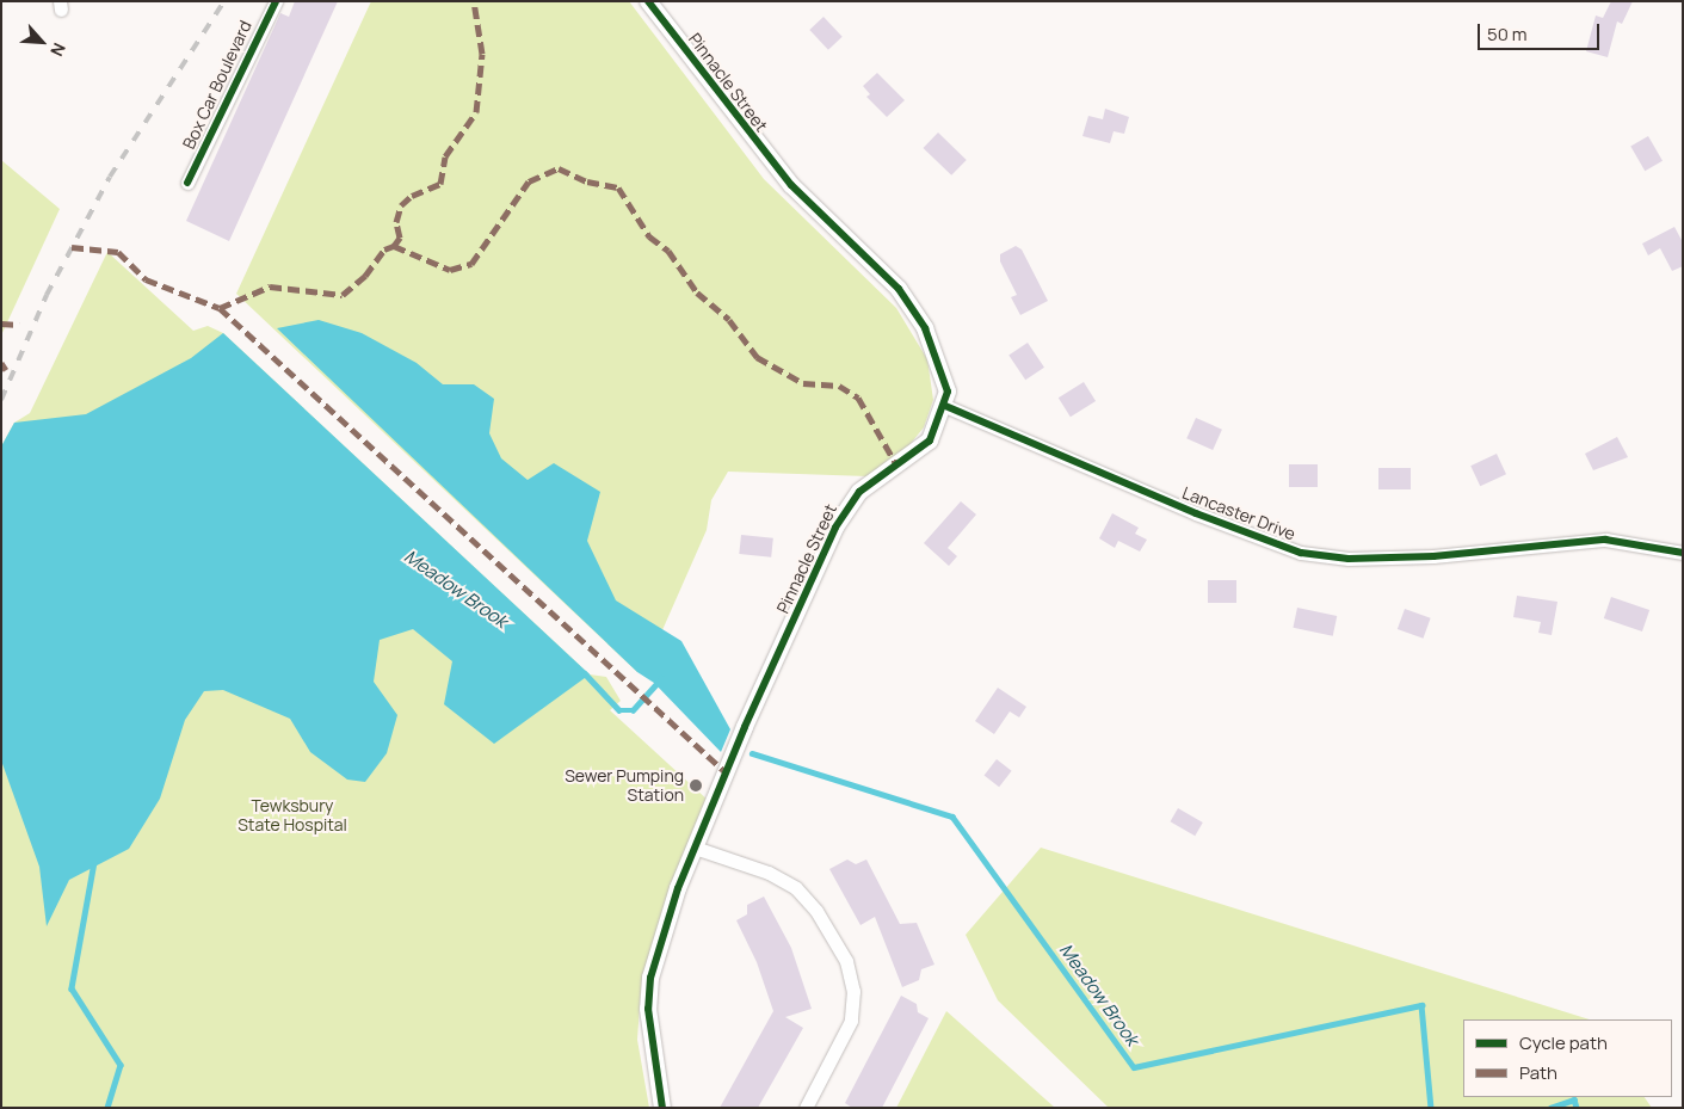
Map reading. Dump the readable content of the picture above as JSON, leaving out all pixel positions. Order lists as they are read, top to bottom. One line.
{"streets":{"street":["Pinnacle Street","Box Car Boulevard","Lancaster Drive"]},"crossings":[["Pinnacle Street","Lancaster Drive"]],"water":["Meadow Brook"],"parks":["Tewksbury State Hospital"],"places":["Sewer Pumping Station"],"legend":["Cycle path","Path"],"scale_bar":"50 m","north":"bottom right"}
